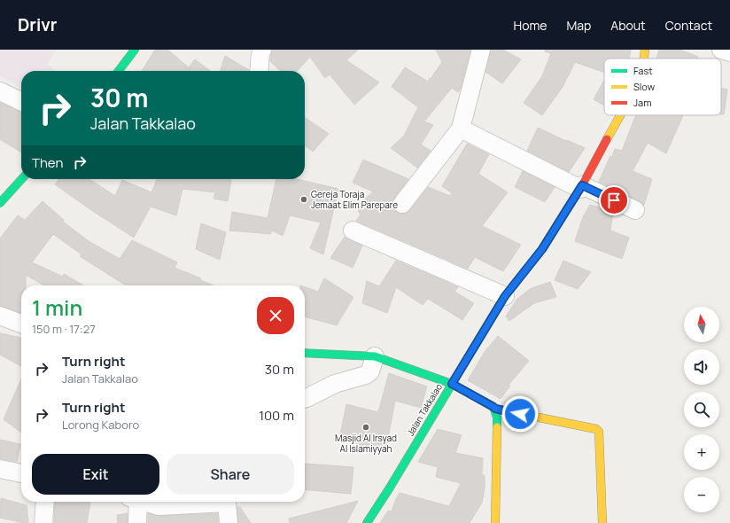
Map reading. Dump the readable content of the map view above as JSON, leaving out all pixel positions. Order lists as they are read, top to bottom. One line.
{"streets":{"main road":["Jalan Takkalao"]},"places":["Gereja Toraja Jemaat Elim Parepare","Masjid Al Irsyad Al Islamiyyah"],"legend":["Fast","Slow","Jam"],"north":"top","page":{"header":"Drivr","nav":["Home","Map","About","Contact"],"turn":["30 m","Jalan Takkalao"],"then":"Then","heading":["1 min","150 m · 17:27"],"map_buttons":["+","−"],"list":[{"name":"Turn right","note":"Jalan Takkalao","value":"30 m"},{"name":"Turn right","note":"Lorong Kaboro","value":"100 m"}],"buttons":["Exit","Share"]}}
